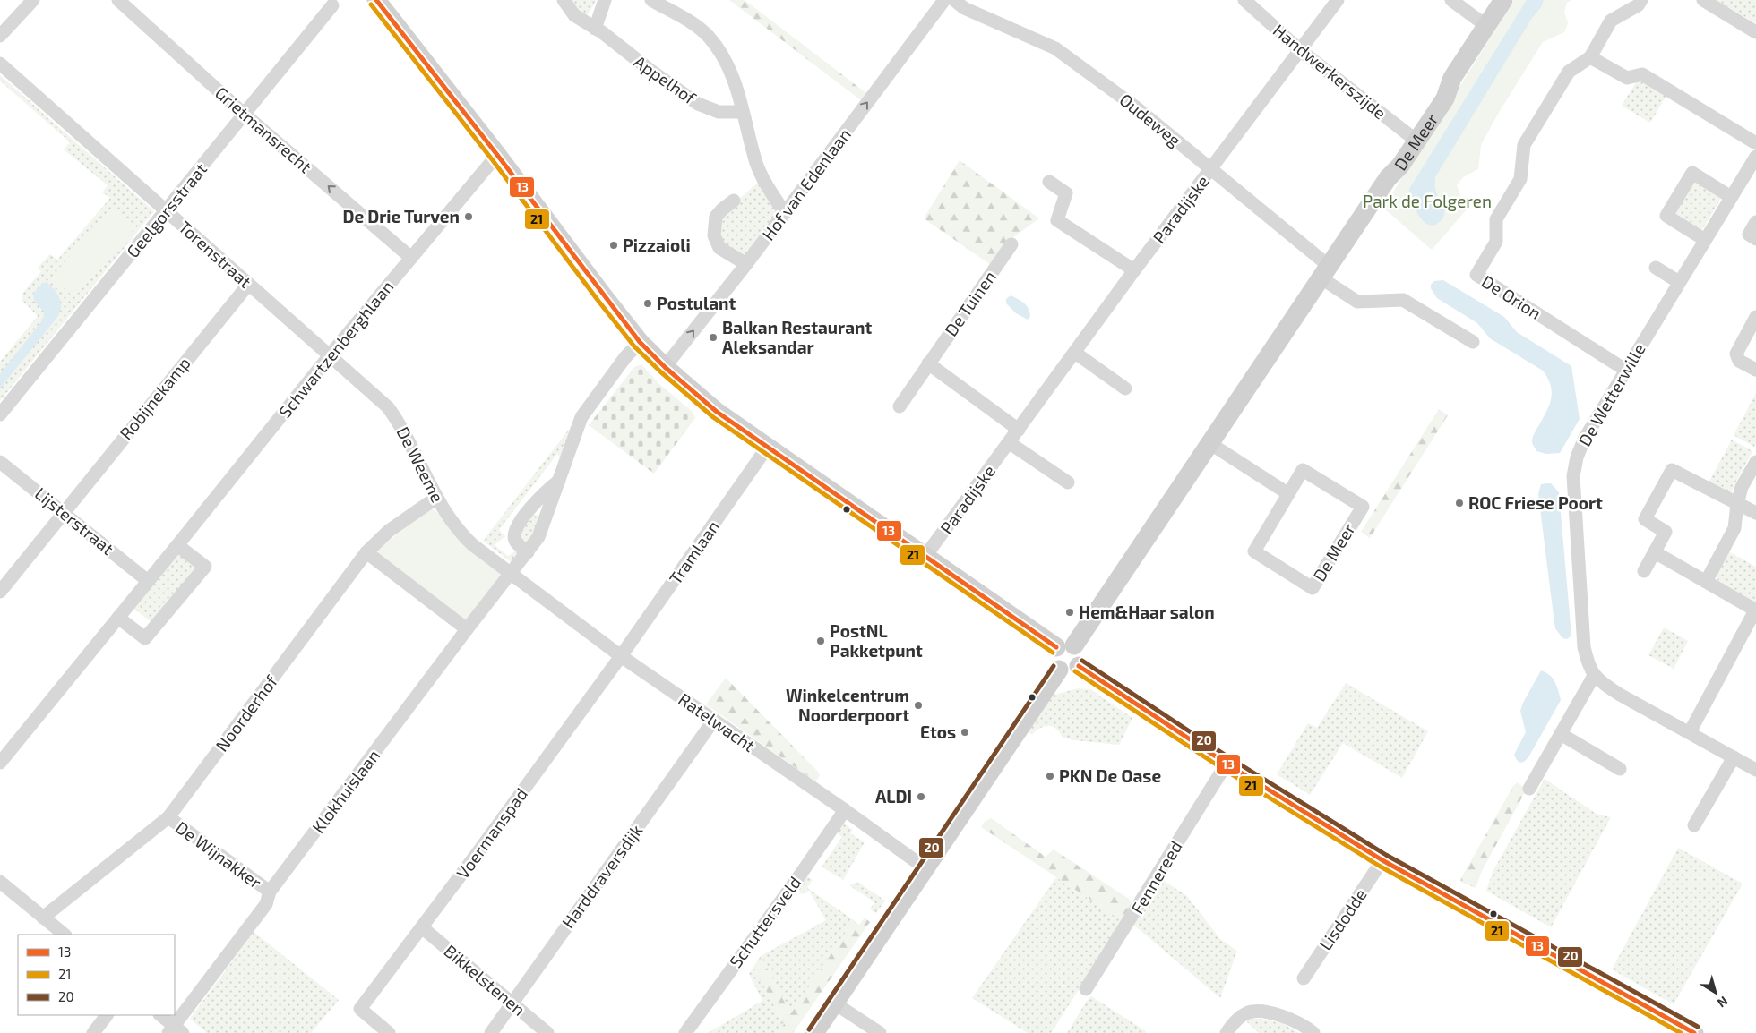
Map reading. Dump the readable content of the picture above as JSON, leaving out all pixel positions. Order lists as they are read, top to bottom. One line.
{"streets":{"street":["Handwerkerszijde","Appelhof","Oudeweg","Grietmansrecht","De Meer","Hof van Edenlaan","Paradijske","Geelgorsstraat","Torenstraat","De Orion","De Tuinen","Schwartzenberghlaan","De Wetterwille","Robijnekamp","De Weeme","Lijsterstraat","Tramlaan","Noorderhof","Ratelwacht","Klokhuislaan","Voermanspad","De Wijnakker","Harddraversdijk","Fennereed","Lisdodde","Schuttersveld","Bikkelstenen"]},"crossings":[["Handwerkerszijde","De Meer"],["Handwerkerszijde","Paradijske"],["Oudeweg","De Meer"],["Oudeweg","Paradijske"],["Grietmansrecht","Geelgorsstraat"],["Grietmansrecht","Schwartzenberghlaan"],["Geelgorsstraat","Torenstraat"],["Torenstraat","Schwartzenberghlaan"],["Torenstraat","Robijnekamp"],["Torenstraat","De Weeme"],["De Orion","De Wetterwille"],["Schwartzenberghlaan","De Weeme"],["Schwartzenberghlaan","Lijsterstraat"],["Robijnekamp","Lijsterstraat"],["De Weeme","Noorderhof"],["De Weeme","Ratelwacht"],["De Weeme","Klokhuislaan"],["Tramlaan","Ratelwacht"],["Tramlaan","Voermanspad"],["Noorderhof","De Wijnakker"],["Ratelwacht","Klokhuislaan"],["Ratelwacht","Voermanspad"],["Ratelwacht","Harddraversdijk"],["Ratelwacht","Schuttersveld"],["Klokhuislaan","De Wijnakker"],["Voermanspad","Bikkelstenen"],["Harddraversdijk","Bikkelstenen"]],"one_way":["Grietmansrecht","Hof van Edenlaan"],"parks":["Park de Folgeren"],"places":["De Drie Turven","Pizzaioli","Postulant","Balkan Restaurant Aleksandar","ROC Friese Poort","Hem&Haar salon","PostNL Pakketpunt","Winkelcentrum Noorderpoort","Etos","PKN De Oase","ALDI"],"lines":["transit line 13","transit line 21","transit line 20"],"legend":["13","21","20"],"north":"bottom right"}
